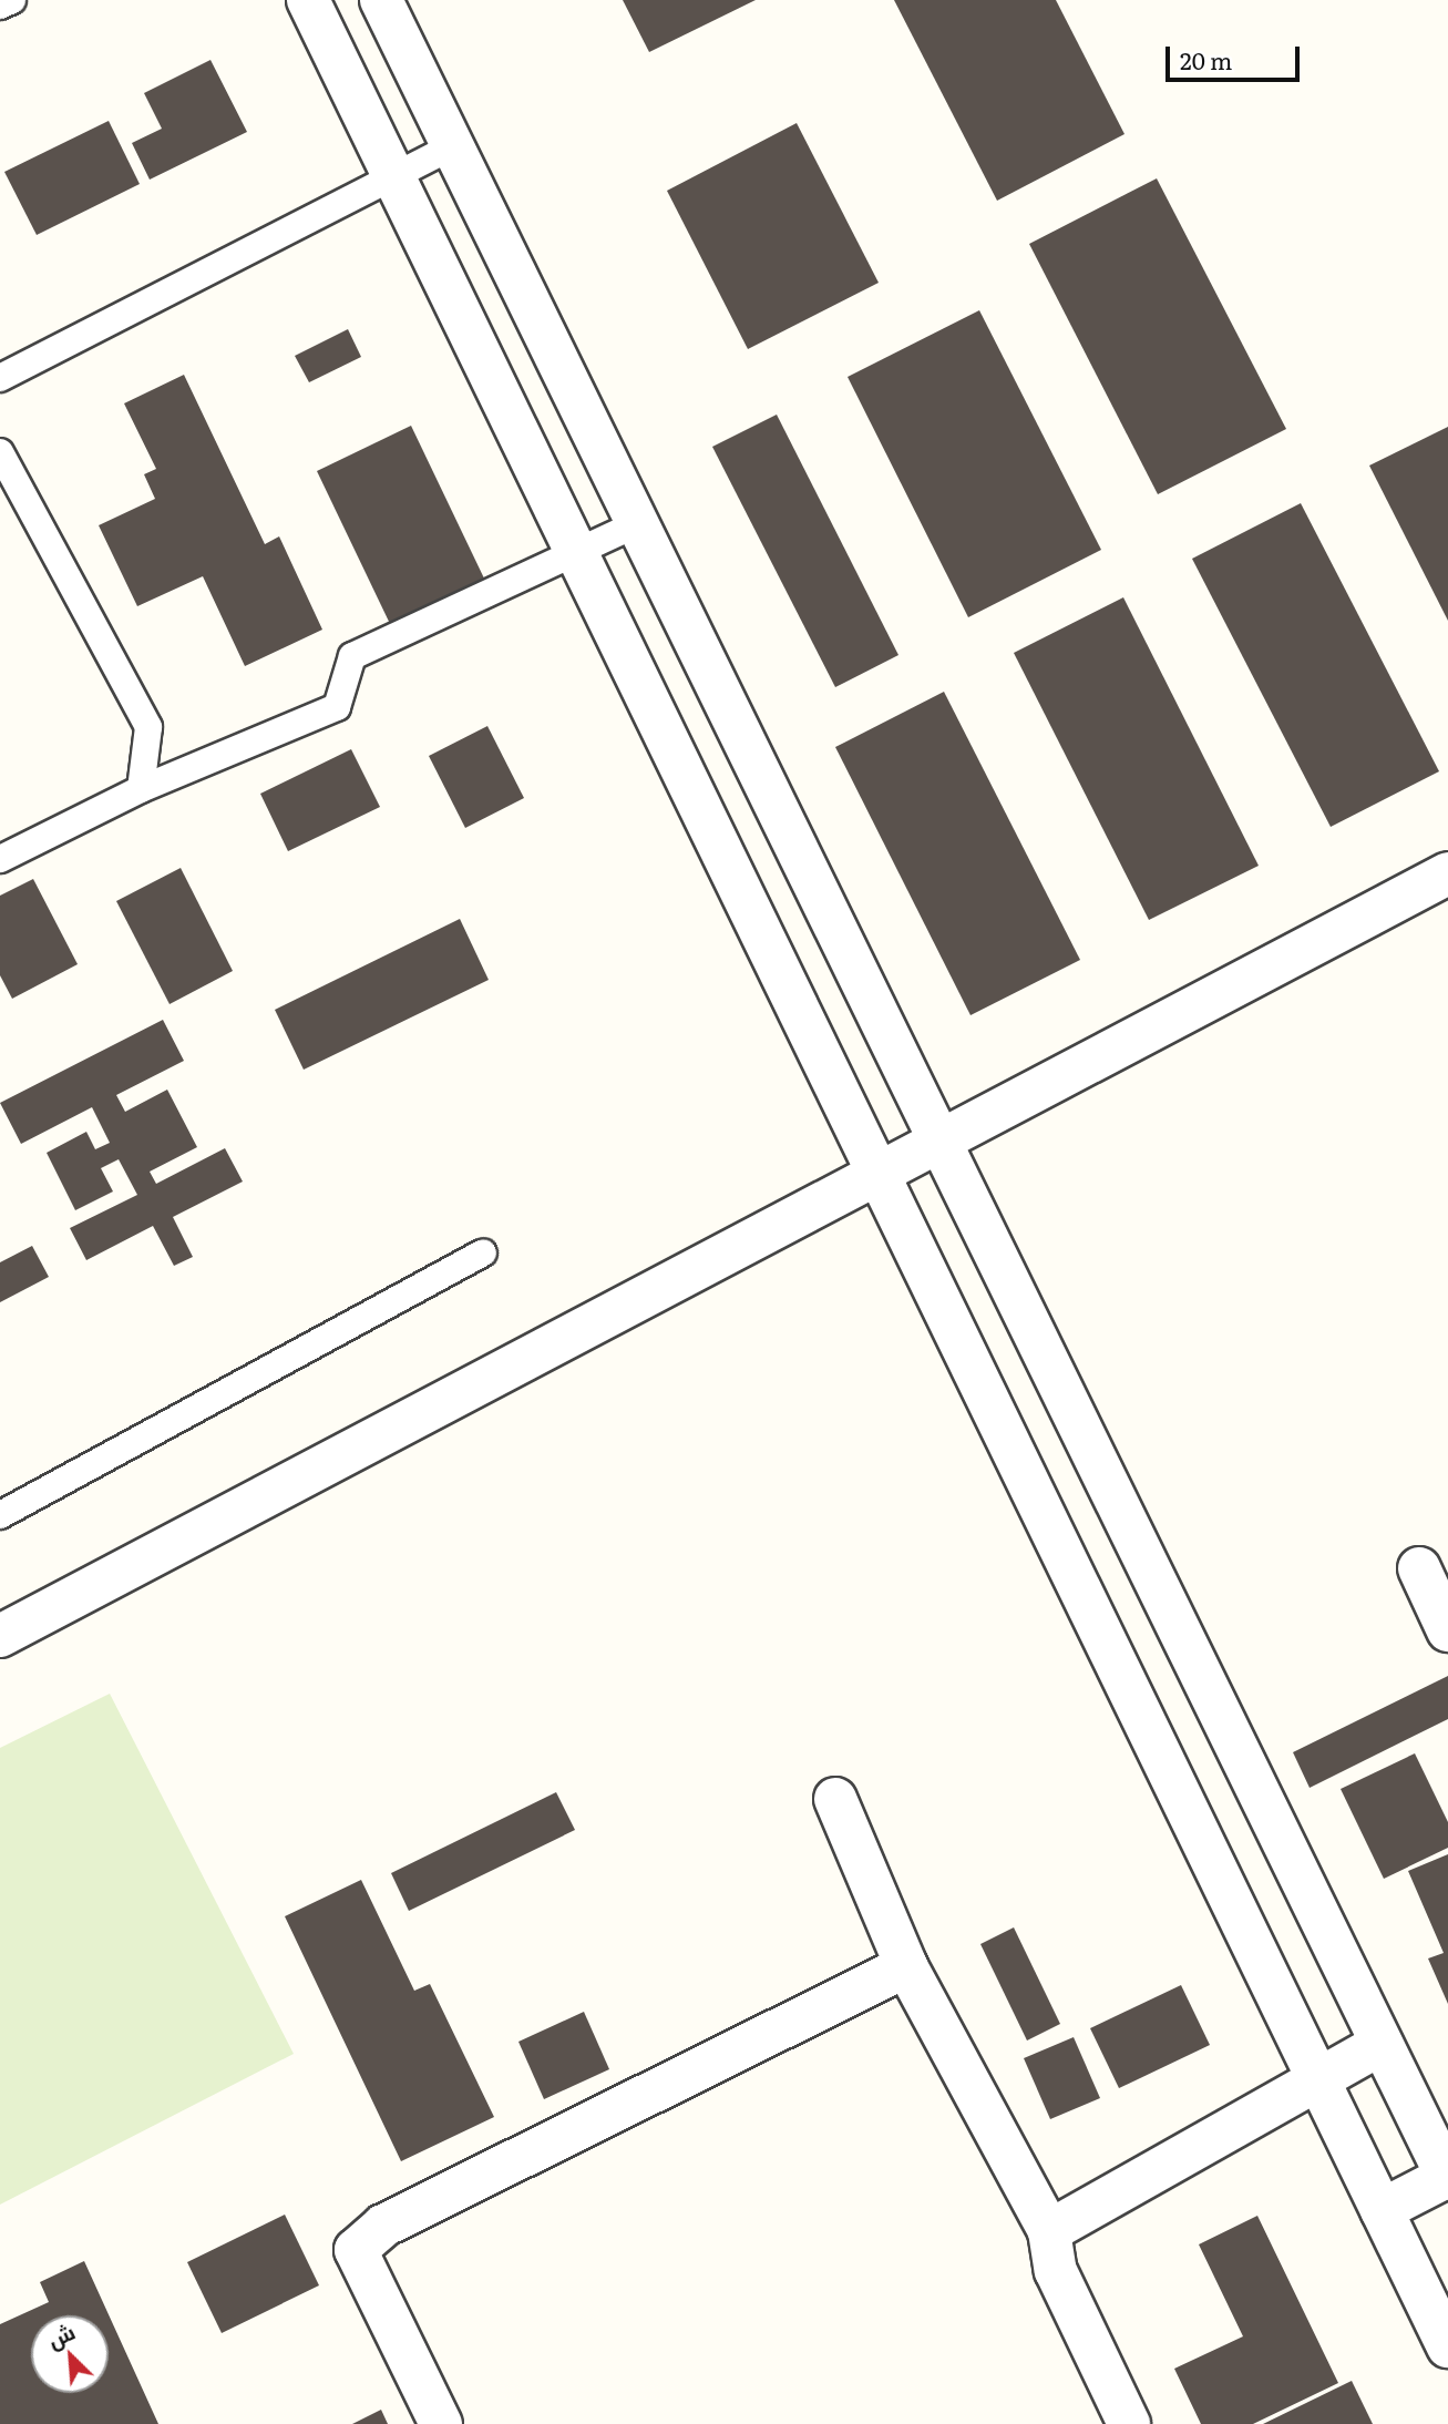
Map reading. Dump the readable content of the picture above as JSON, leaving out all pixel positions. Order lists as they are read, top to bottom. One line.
{"scale_bar":"20 m","north":"top left"}
